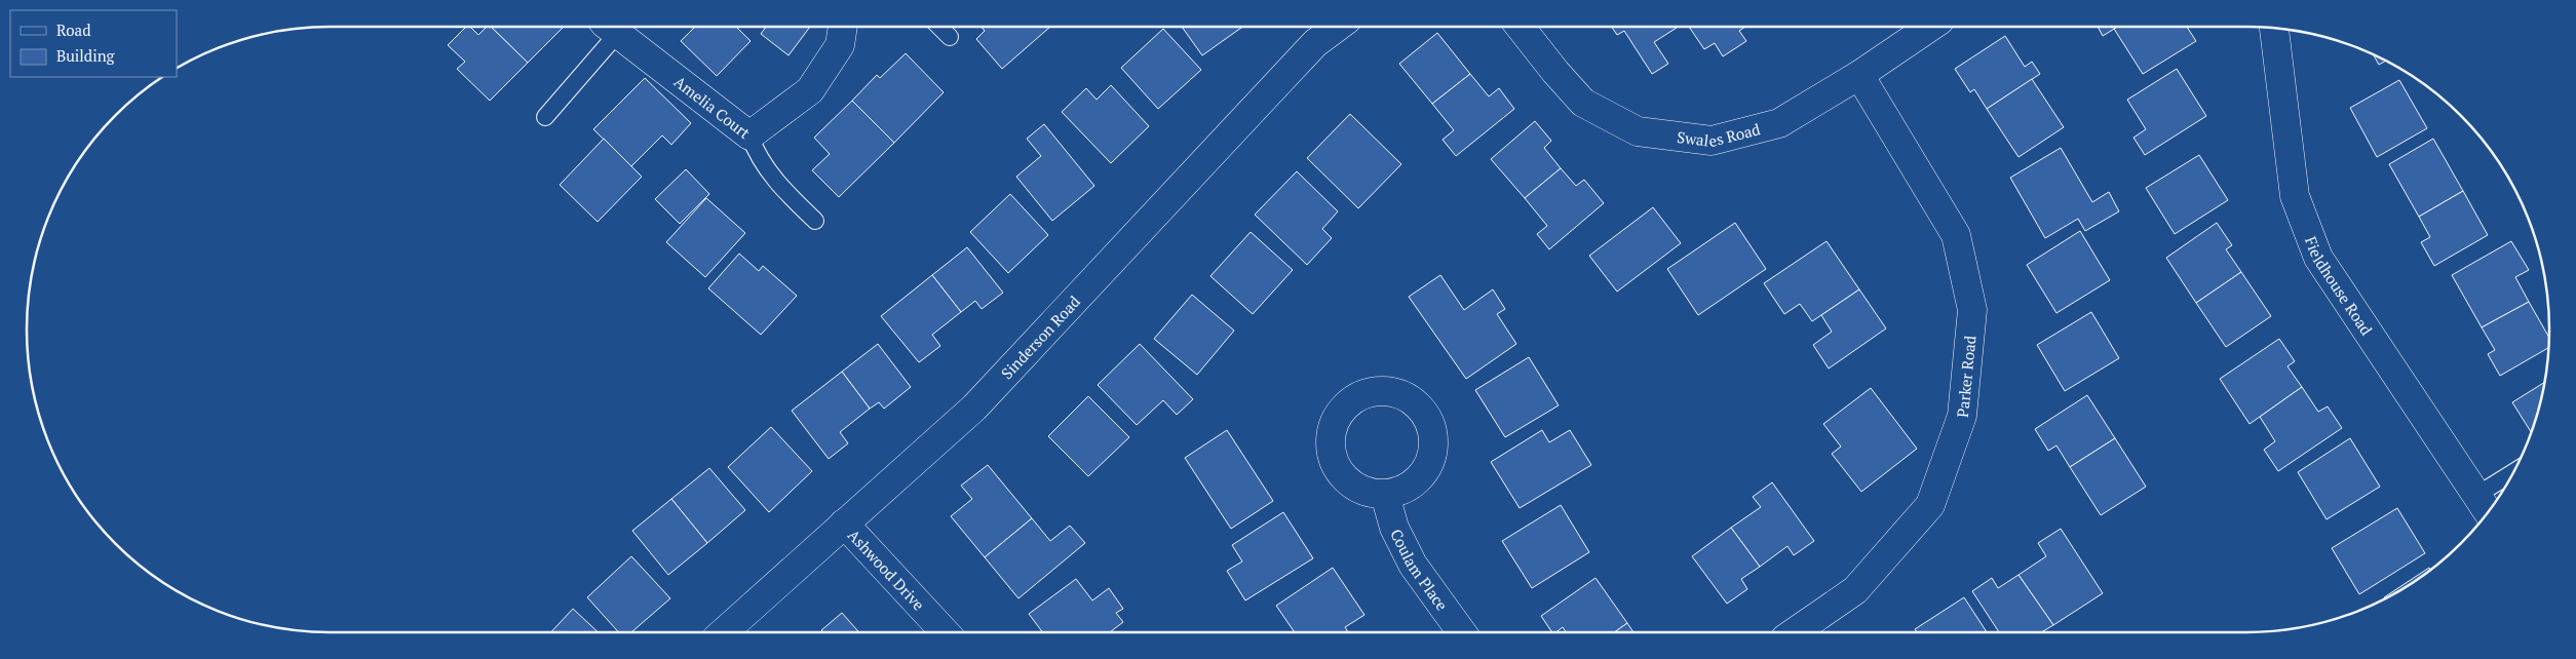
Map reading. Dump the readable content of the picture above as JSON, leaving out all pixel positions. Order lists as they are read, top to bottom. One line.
{"streets":{"street":["Amelia Court","Swales Road","Fieldhouse Road","Sinderson Road","Parker Road","Coulam Place","Ashwood Drive"]},"crossings":[["Swales Road","Parker Road"],["Sinderson Road","Ashwood Drive"]],"legend":["Road","Building"]}
